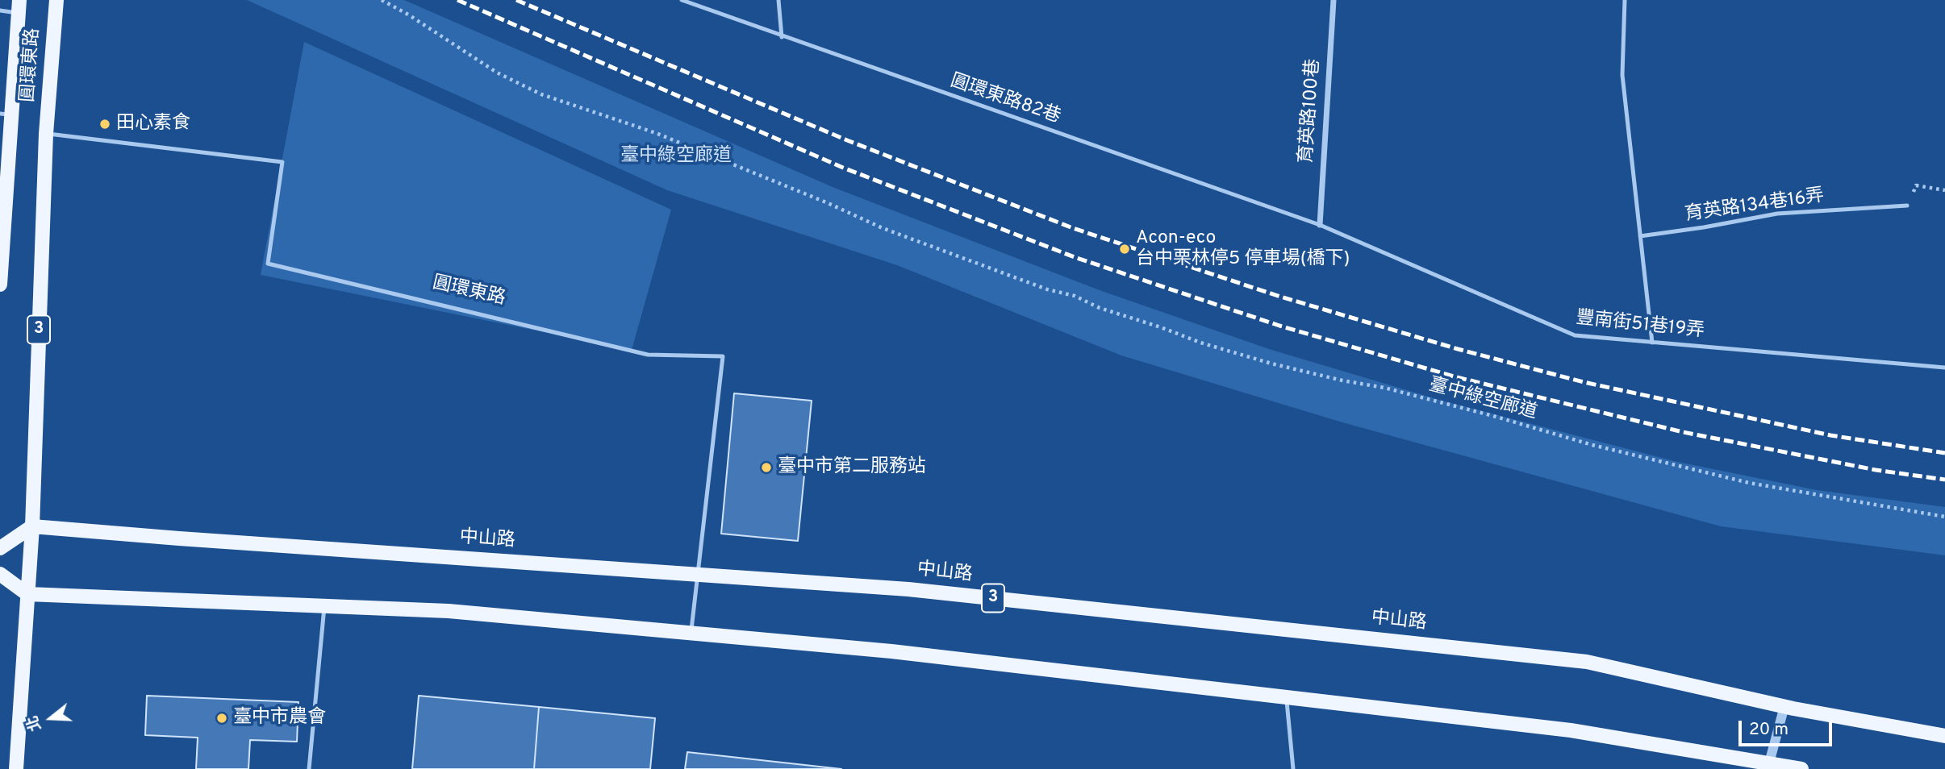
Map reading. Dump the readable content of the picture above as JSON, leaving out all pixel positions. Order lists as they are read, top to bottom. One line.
{"streets":{"main road":["圓環東路","3","中山路"],"street":["育英路100巷"],"lane":["圓環東路82巷","育英路134巷16弄","豐南街51巷19弄"],"path":["臺中綠空廊道"]},"crossings":[["圓環東路","中山路"],["圓環東路82巷","育英路100巷"],["圓環東路82巷","豐南街51巷19弄"],["育英路100巷","豐南街51巷19弄"]],"parks":["臺中綠空廊道"],"places":["田心素食","Acon-eco 台中栗林停5 停車場(橋下)","臺中市第二服務站","臺中市農會"],"scale_bar":"20 m","north":"left"}
